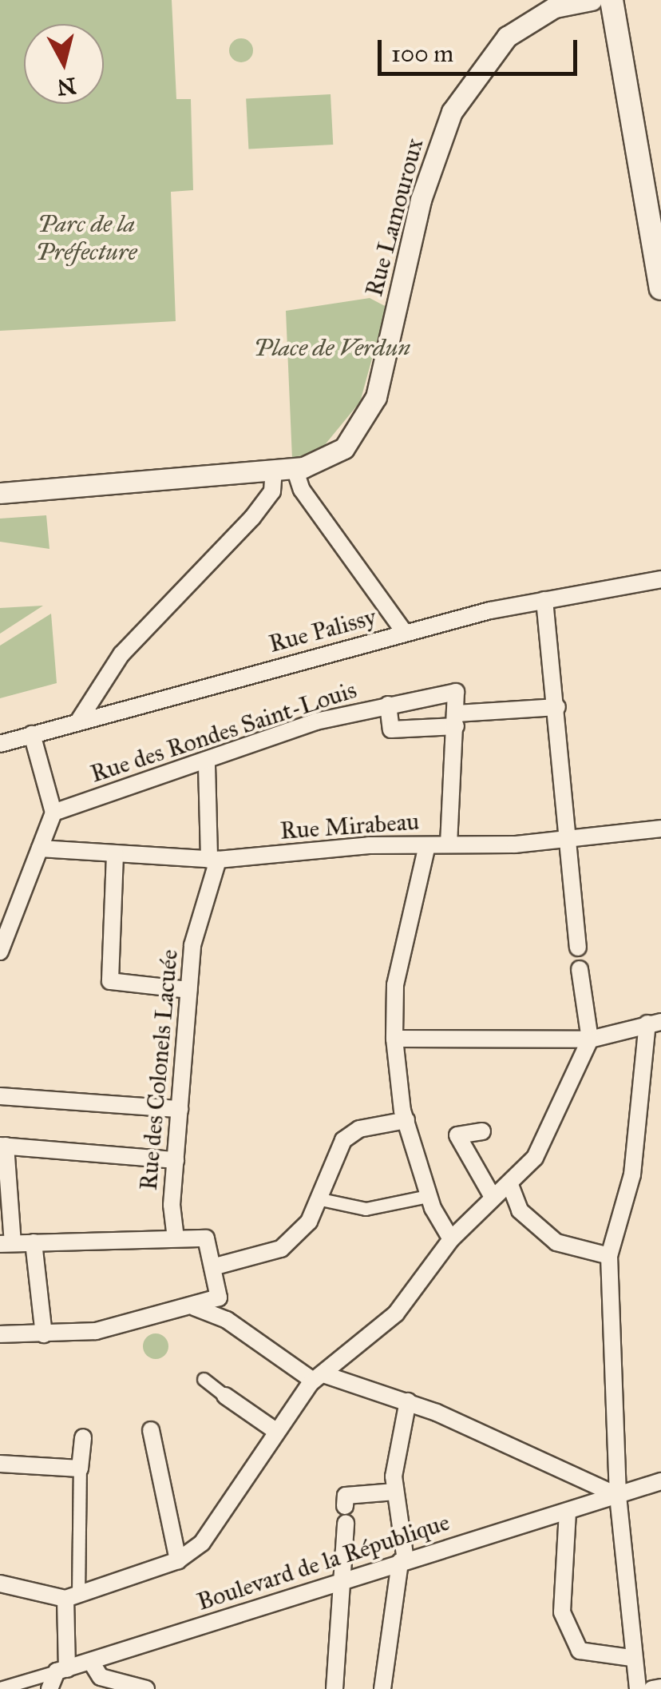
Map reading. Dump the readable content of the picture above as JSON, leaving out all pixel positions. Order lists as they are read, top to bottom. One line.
{"streets":{"street":["Rue Lamouroux","Rue Palissy","Rue des Rondes Saint-Louis","Rue Mirabeau","Rue des Colonels Lacuée","Boulevard de la République"]},"crossings":[["Rue des Rondes Saint-Louis","Rue des Colonels Lacuée"],["Rue Mirabeau","Rue des Colonels Lacuée"]],"parks":["Parc de la Préfecture","Place de Verdun"],"scale_bar":"100 m","north":"bottom"}
